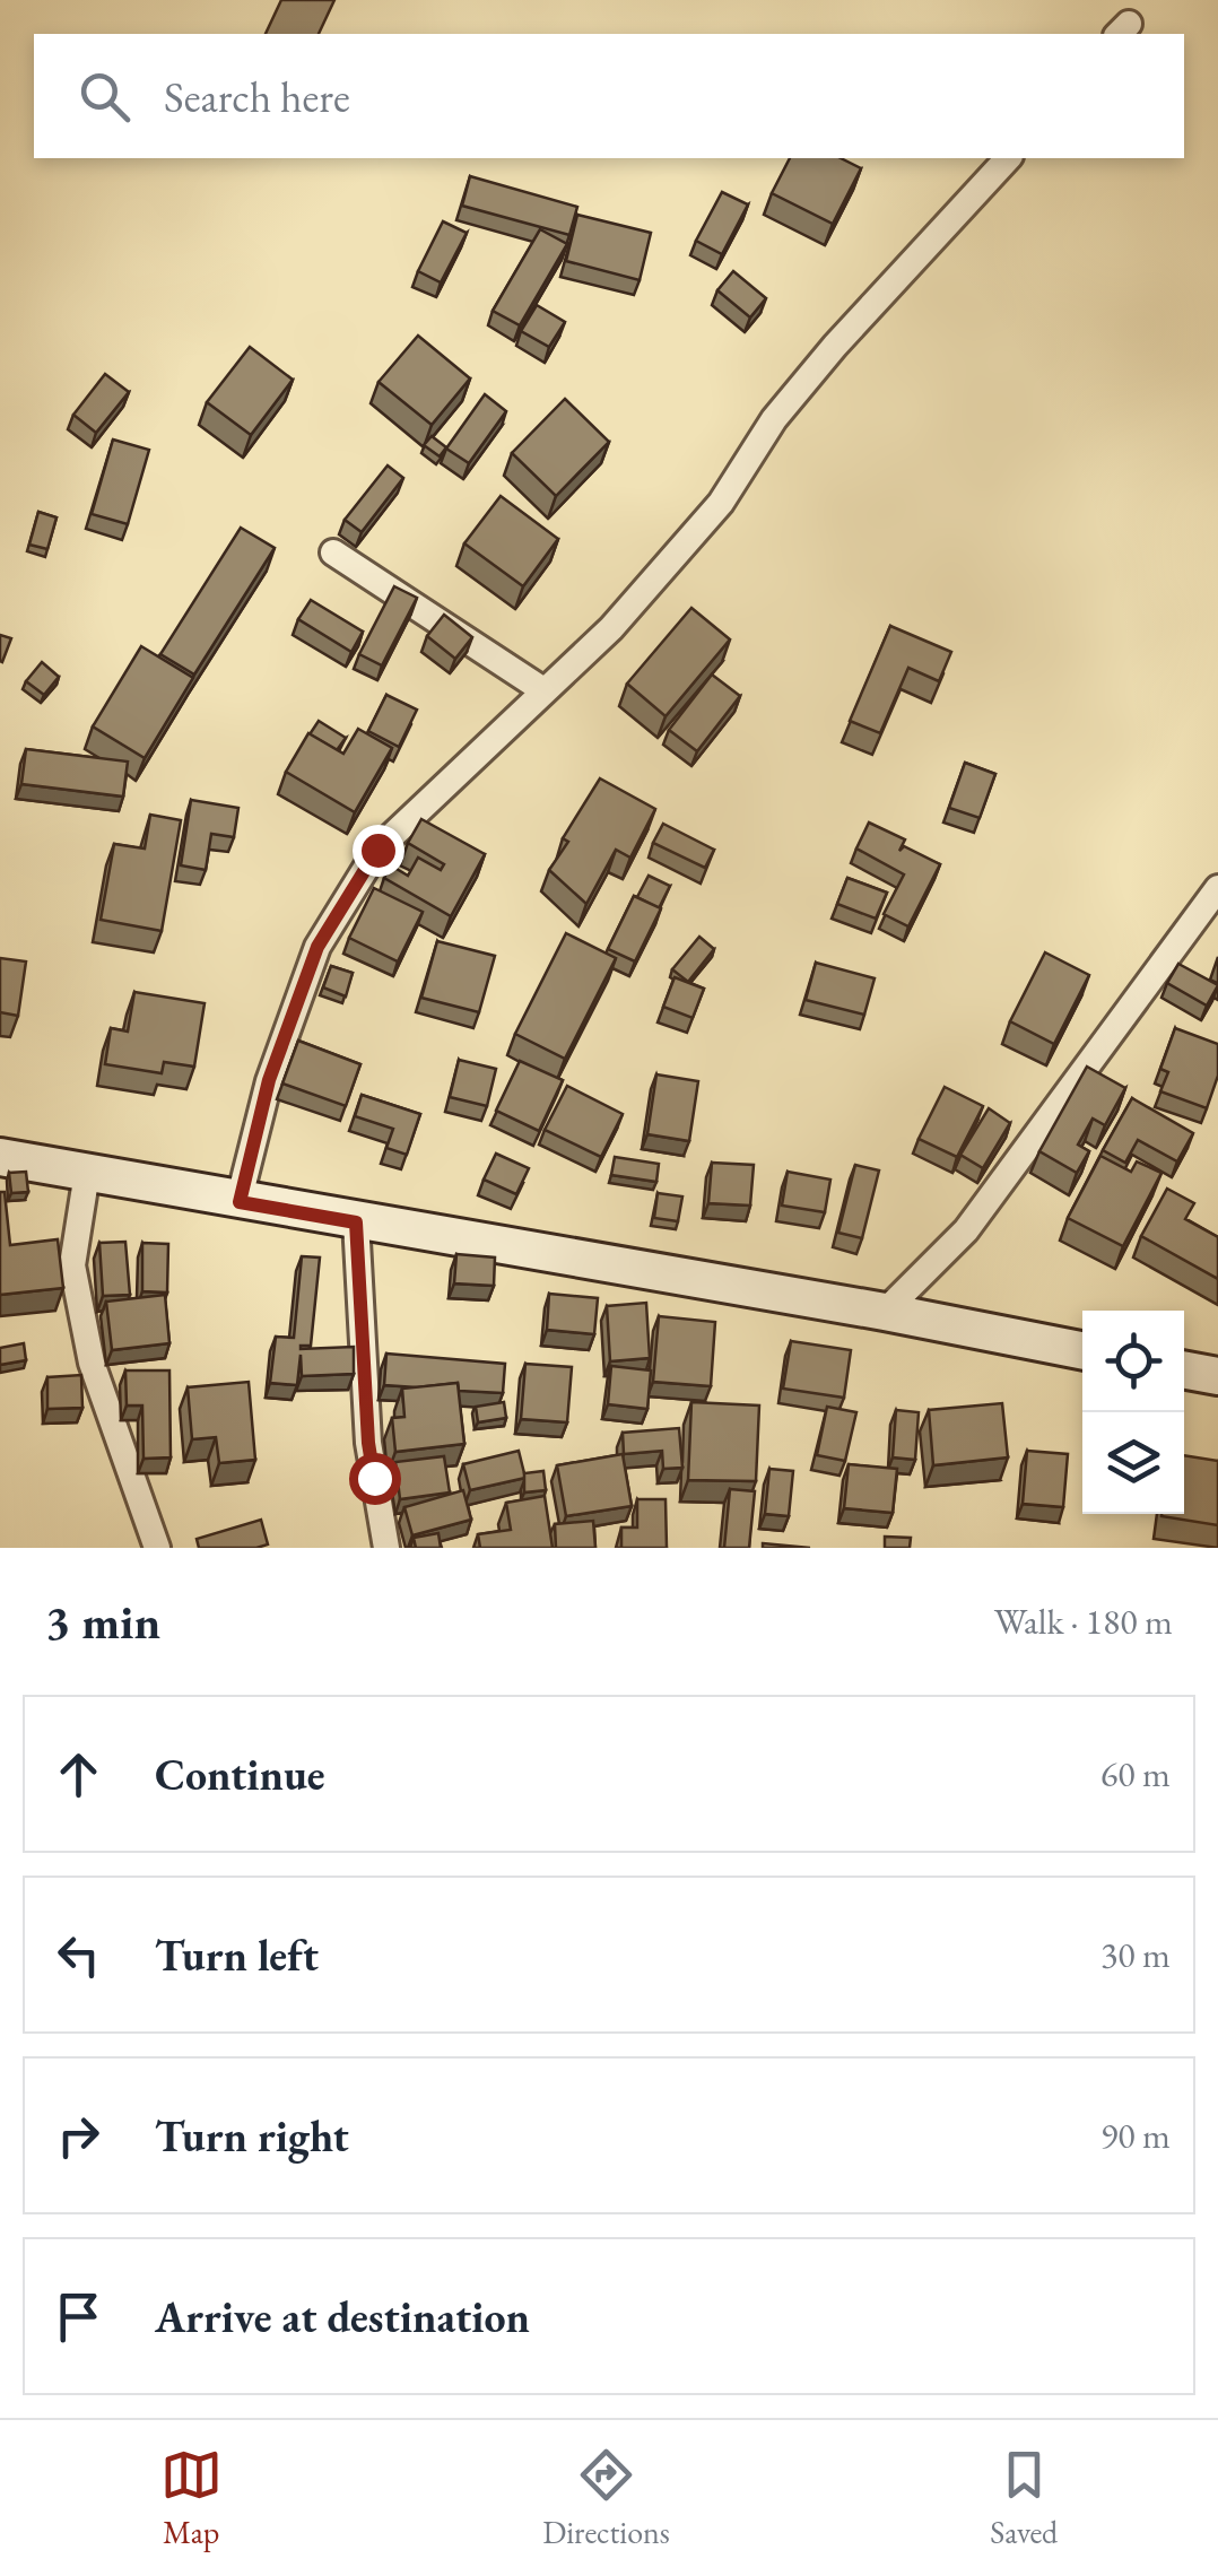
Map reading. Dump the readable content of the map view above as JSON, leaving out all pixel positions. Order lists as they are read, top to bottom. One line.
{"page":{"search":"Search here","heading":["3 min","Walk · 180 m"],"list":[["Continue","60 m"],["Turn left","30 m"],["Turn right","90 m"],"Arrive at destination"],"nav":["Map","Directions","Saved"]}}
